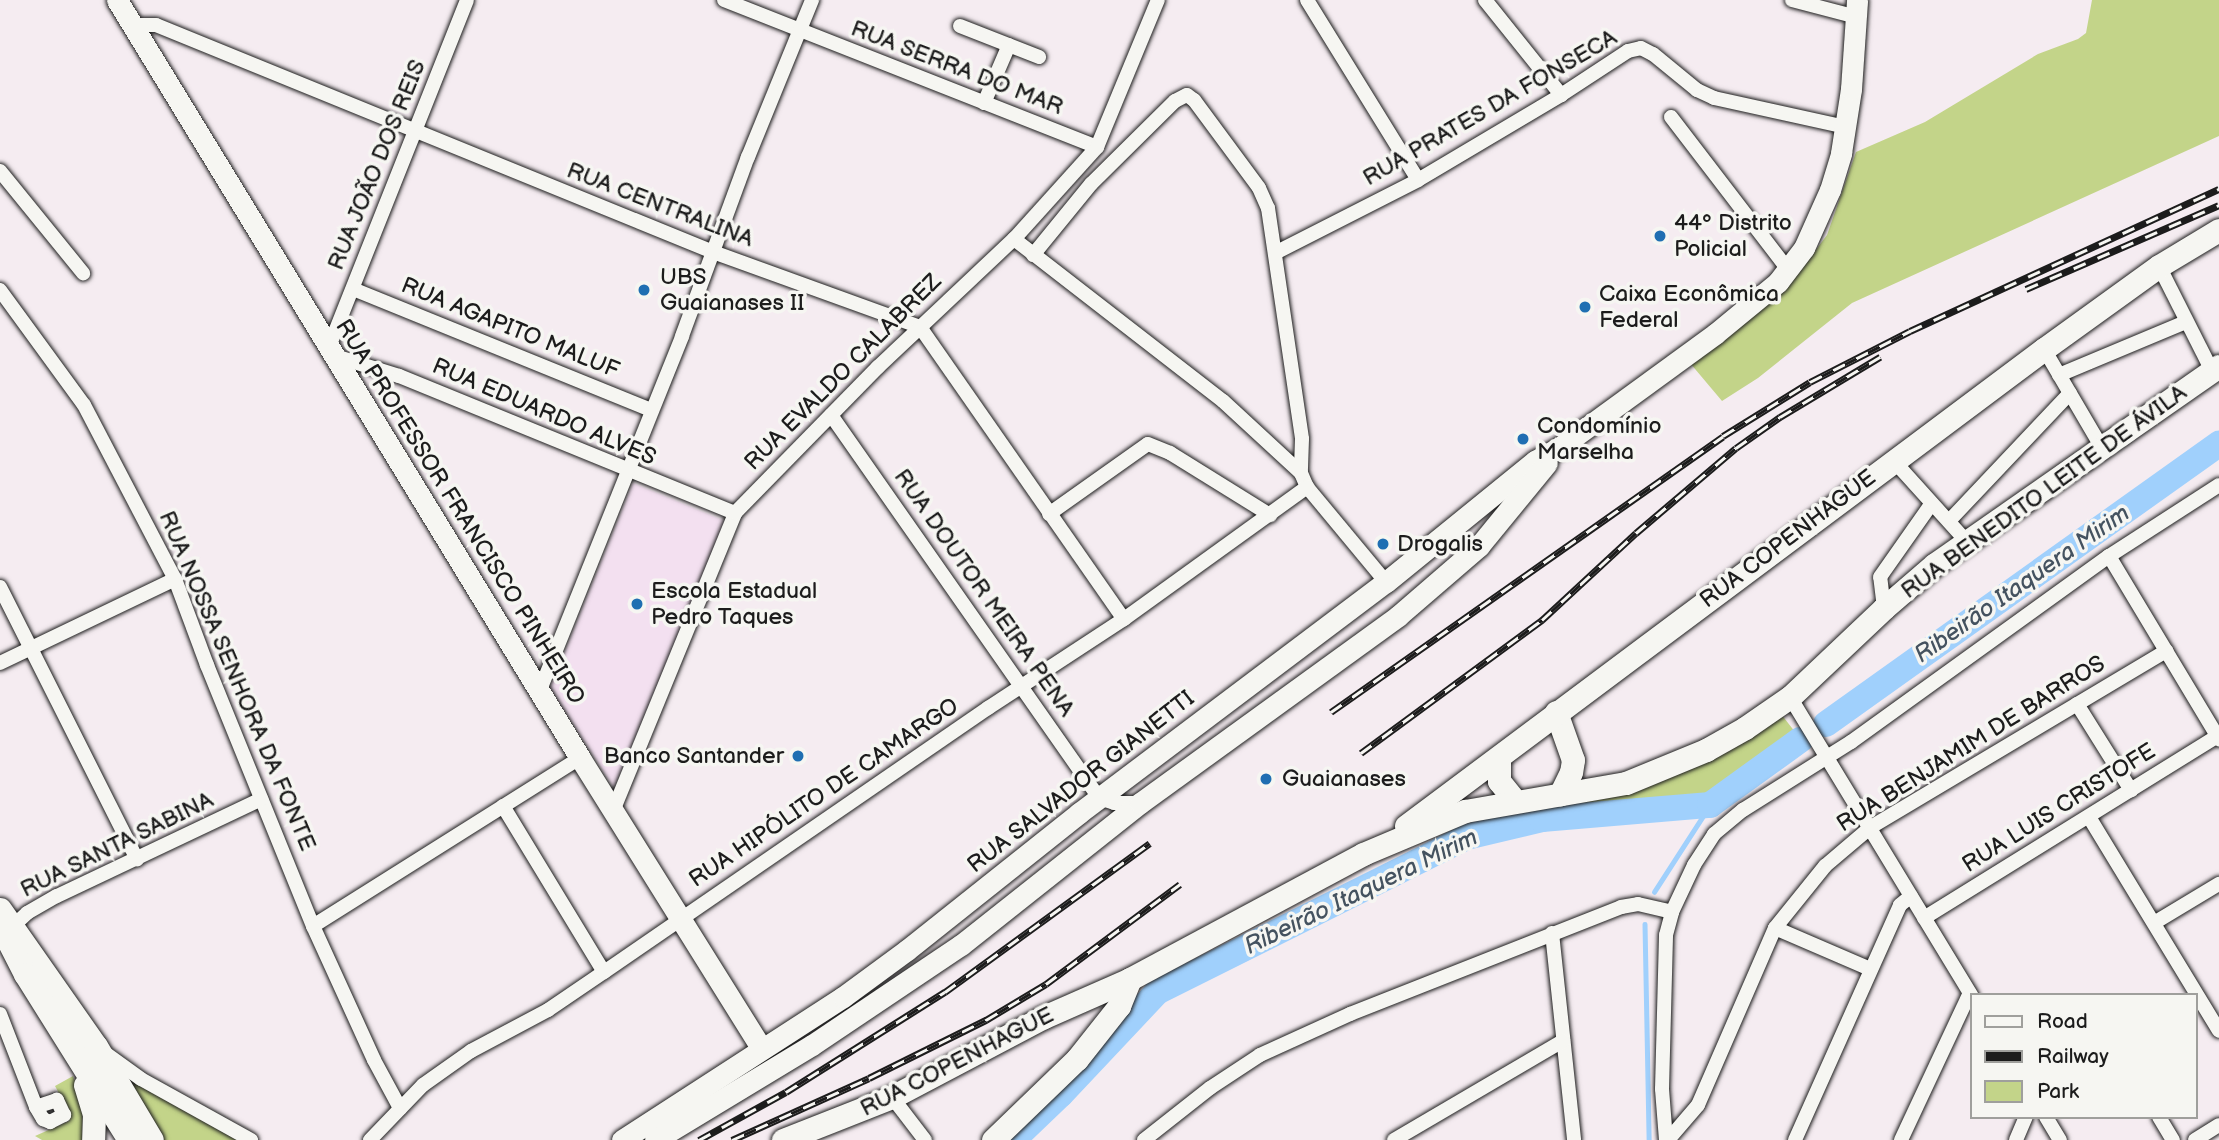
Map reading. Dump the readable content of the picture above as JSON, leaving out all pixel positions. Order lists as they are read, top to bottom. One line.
{"streets":{"main road":["RUA BENEDITO LEITE DE ÁVILA","RUA PROFESSOR FRANCISCO PINHEIRO","RUA COPENHAGUE","RUA SALVADOR GIANETTI"],"street":["RUA SERRA DO MAR","RUA PRATES DA FONSECA","RUA JOÃO DOS REIS","RUA CENTRALINA","RUA AGAPITO MALUF","RUA EVALDO CALABREZ","RUA EDUARDO ALVES","RUA DOUTOR MEIRA PENA","RUA NOSSA SENHORA DA FONTE","RUA BENJAMIM DE BARROS","RUA HIPÓLITO DE CAMARGO","RUA LUIS CRISTOFE","RUA SANTA SABINA"]},"crossings":[["RUA SERRA DO MAR","RUA EVALDO CALABREZ"],["RUA PRATES DA FONSECA","RUA SALVADOR GIANETTI"],["RUA JOÃO DOS REIS","RUA CENTRALINA"],["RUA JOÃO DOS REIS","RUA AGAPITO MALUF"],["RUA JOÃO DOS REIS","RUA EDUARDO ALVES"],["RUA JOÃO DOS REIS","RUA PROFESSOR FRANCISCO PINHEIRO"],["RUA CENTRALINA","RUA EVALDO CALABREZ"],["RUA CENTRALINA","RUA PROFESSOR FRANCISCO PINHEIRO"],["RUA EVALDO CALABREZ","RUA EDUARDO ALVES"],["RUA EVALDO CALABREZ","RUA PROFESSOR FRANCISCO PINHEIRO"],["RUA EVALDO CALABREZ","RUA DOUTOR MEIRA PENA"],["RUA EDUARDO ALVES","RUA PROFESSOR FRANCISCO PINHEIRO"],["RUA BENEDITO LEITE DE ÁVILA","RUA COPENHAGUE"],["RUA PROFESSOR FRANCISCO PINHEIRO","RUA SALVADOR GIANETTI"],["RUA PROFESSOR FRANCISCO PINHEIRO","RUA HIPÓLITO DE CAMARGO"],["RUA DOUTOR MEIRA PENA","RUA SALVADOR GIANETTI"],["RUA DOUTOR MEIRA PENA","RUA HIPÓLITO DE CAMARGO"],["RUA NOSSA SENHORA DA FONTE","RUA HIPÓLITO DE CAMARGO"],["RUA NOSSA SENHORA DA FONTE","RUA SANTA SABINA"]],"water":["Ribeirão Itaquera Mirim"],"places":["44º Distrito Policial","UBS Guaianases II","Caixa Econômica Federal","Condomínio Marselha","Drogalis","Escola Estadual Pedro Taques","Banco Santander","Guaianases"],"legend":["Road","Railway","Park"]}
